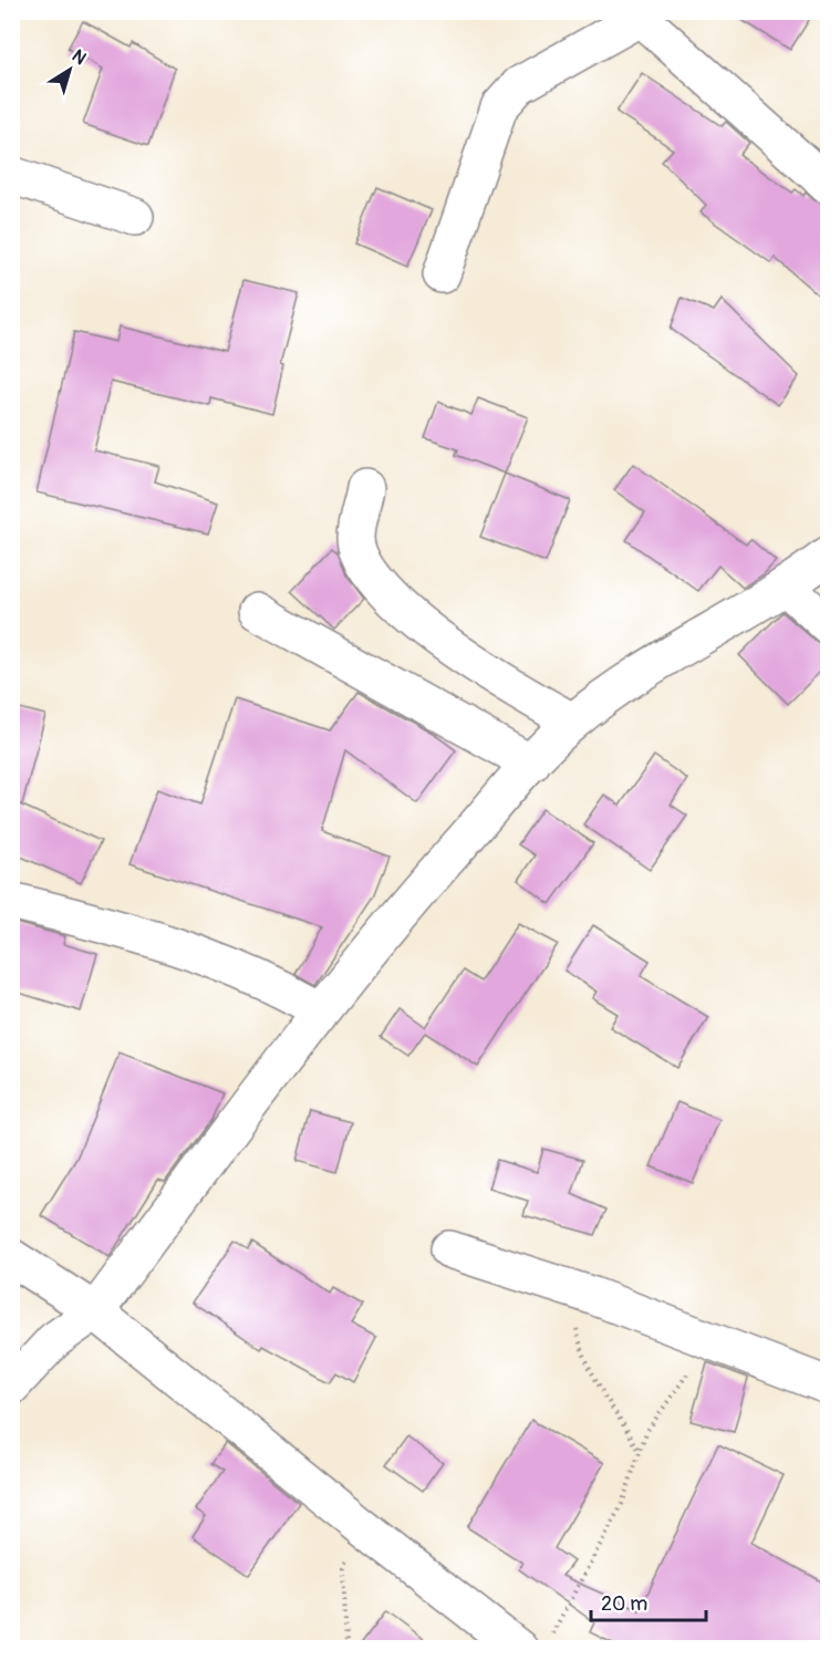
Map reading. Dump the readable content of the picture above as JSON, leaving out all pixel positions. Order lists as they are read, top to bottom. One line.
{"scale_bar":"20 m","north":"top right"}
